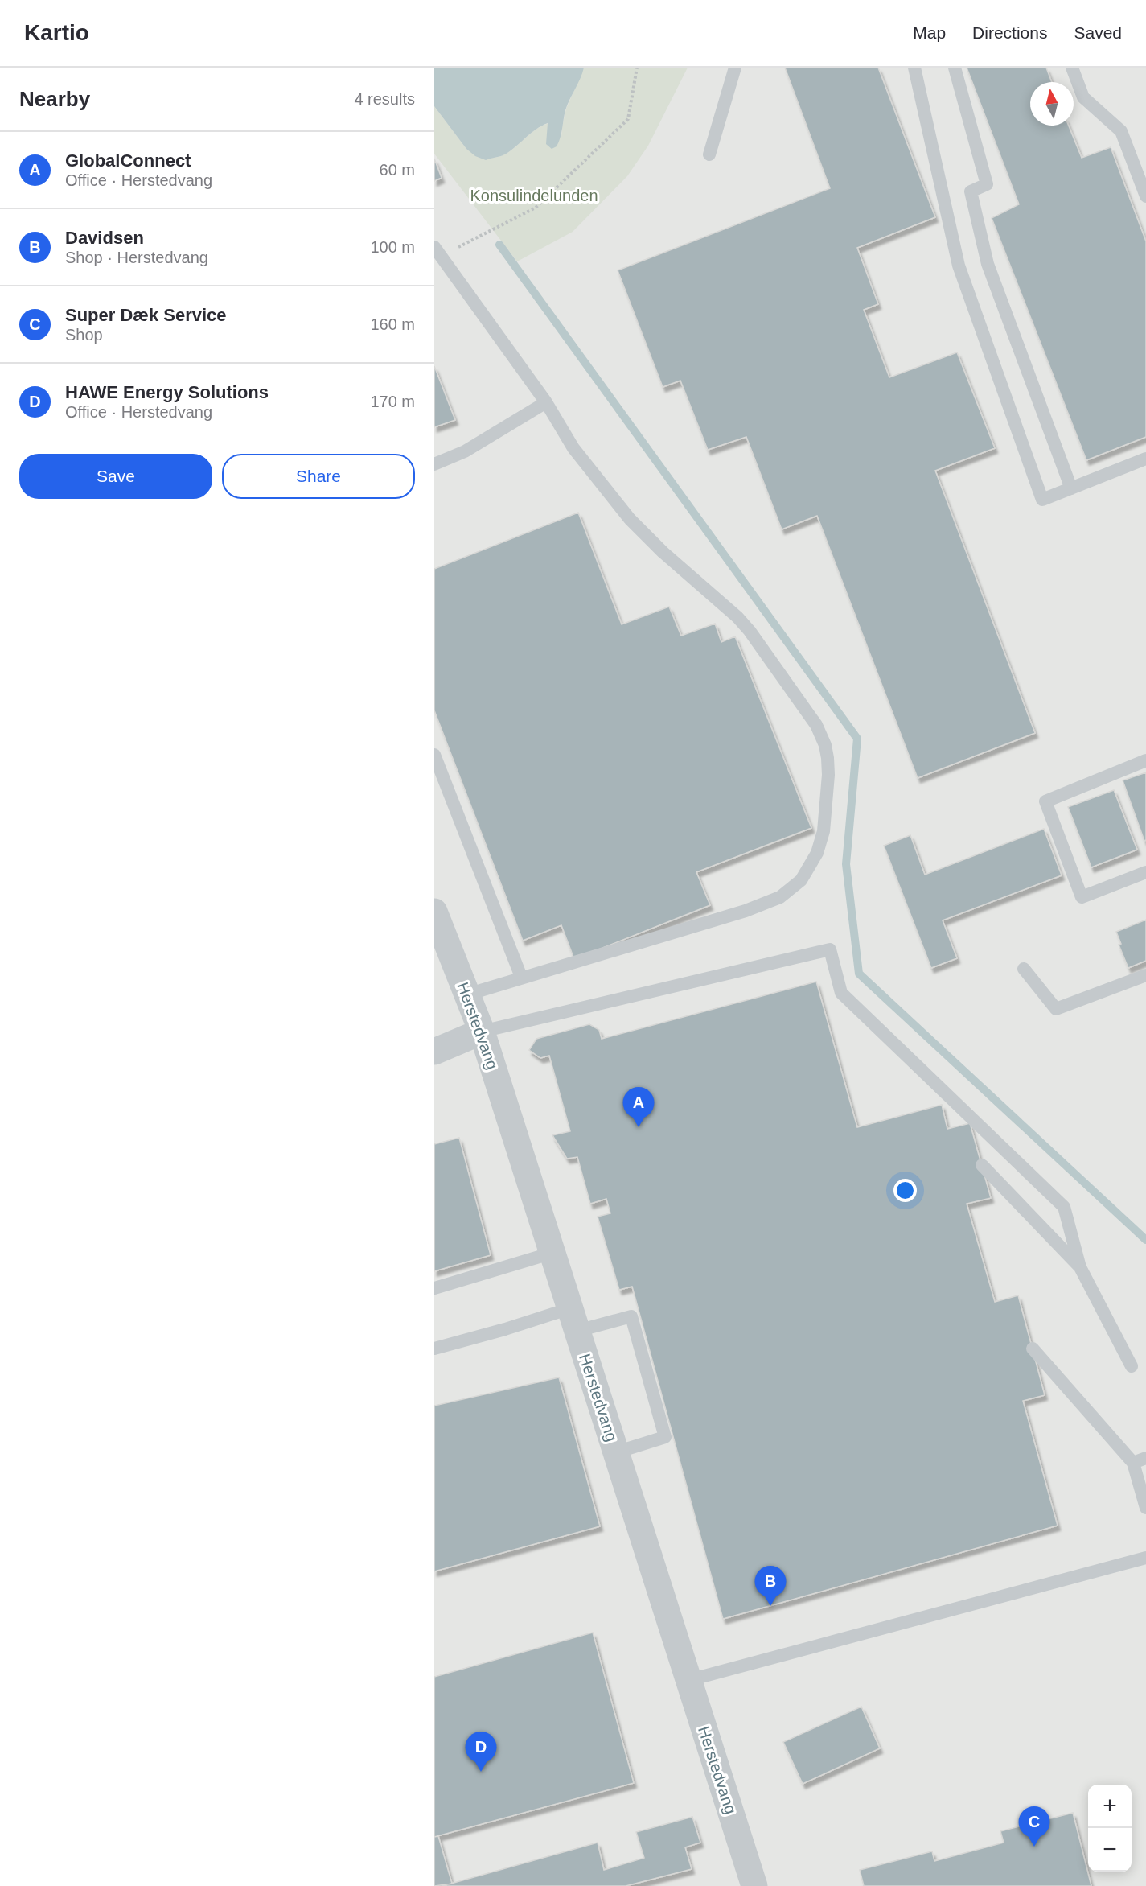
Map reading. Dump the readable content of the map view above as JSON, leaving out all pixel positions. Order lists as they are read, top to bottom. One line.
{"streets":{"street":["Herstedvang"]},"parks":["Konsulindelunden"],"north":"top","page":{"header":"Kartio","nav":["Map","Directions","Saved"],"heading":["Nearby","4 results"],"list":[{"mark":"A","name":"GlobalConnect","note":"Office · Herstedvang","value":"60 m"},{"mark":"B","name":"Davidsen","note":"Shop · Herstedvang","value":"100 m"},{"mark":"C","name":"Super Dæk Service","note":"Shop","value":"160 m"},{"mark":"D","name":"HAWE Energy Solutions","note":"Office · Herstedvang","value":"170 m"}],"buttons":["Save","Share"],"pins":["A","B","D","C"],"map_buttons":["+","−"]}}
